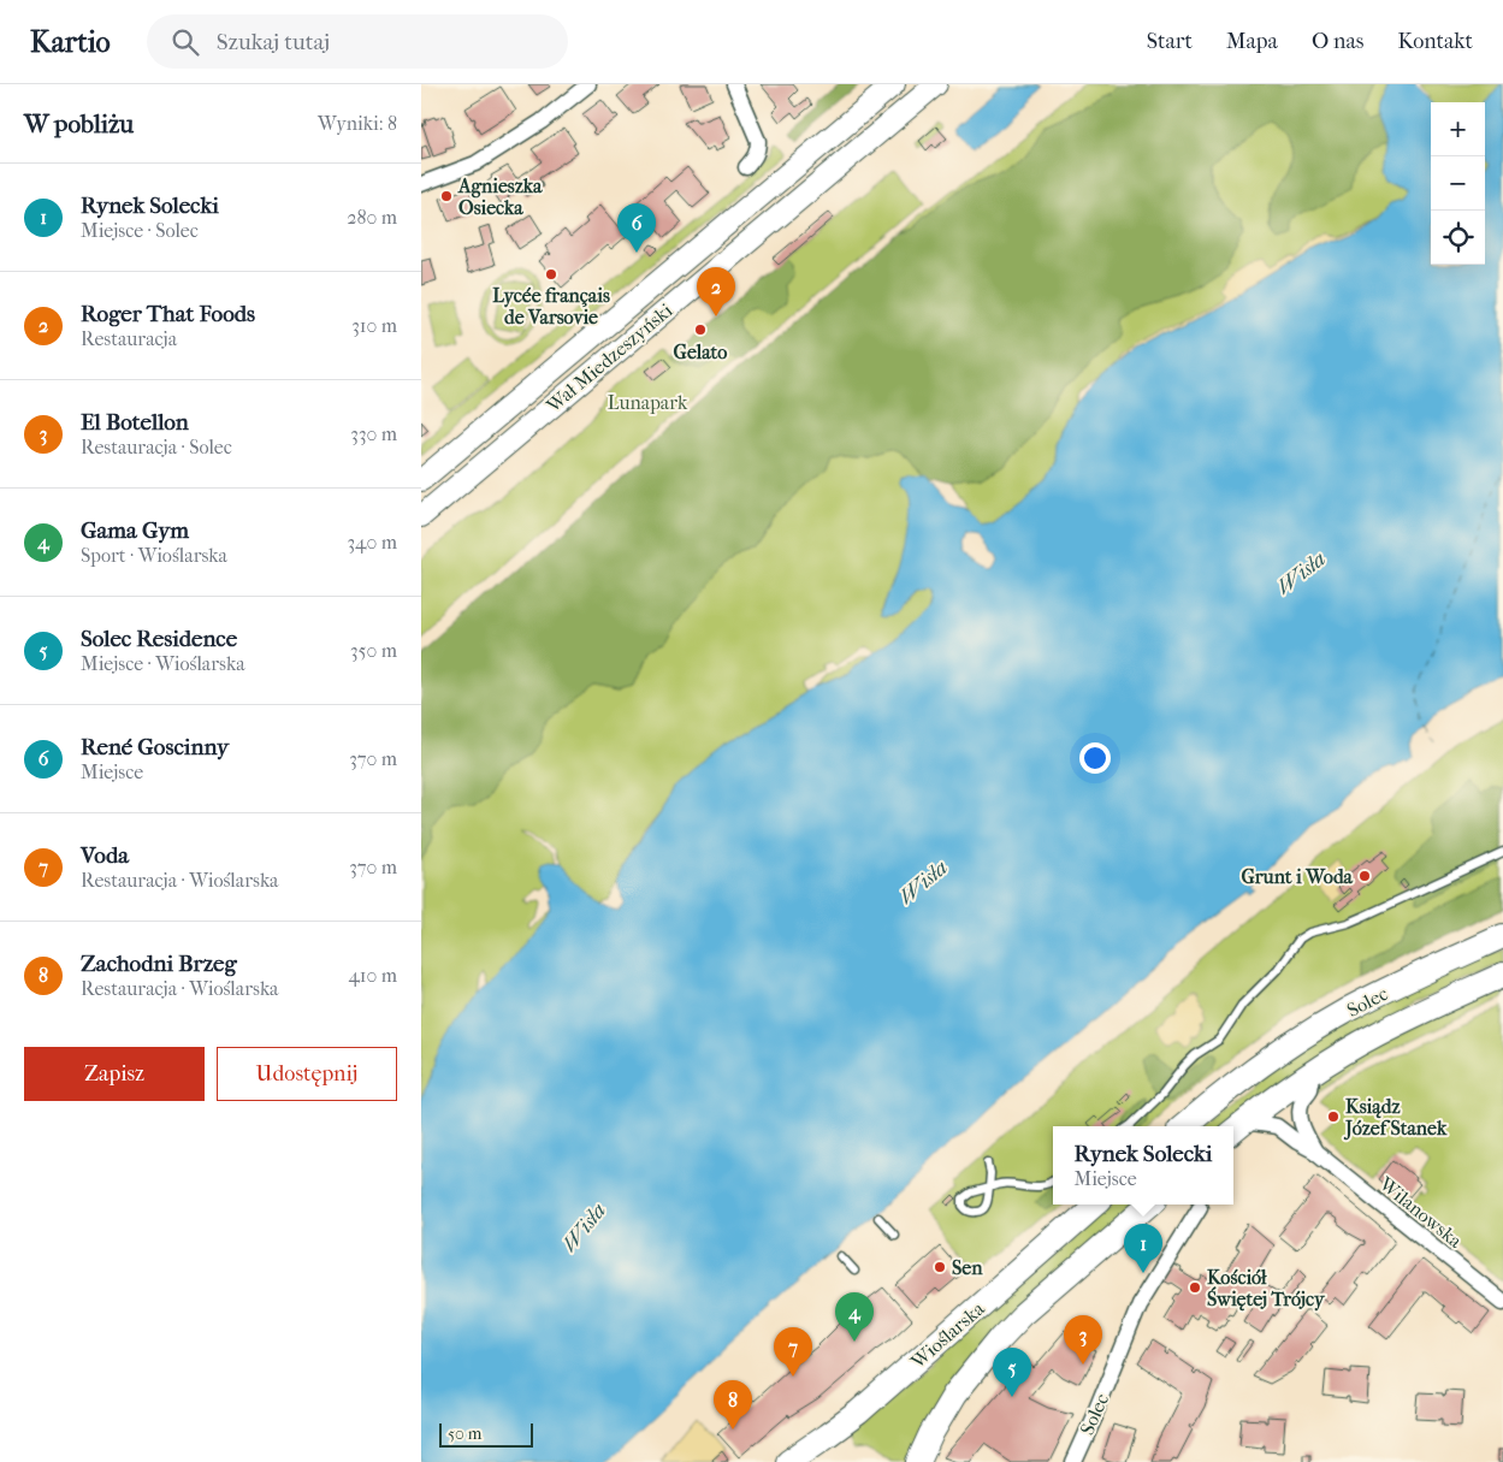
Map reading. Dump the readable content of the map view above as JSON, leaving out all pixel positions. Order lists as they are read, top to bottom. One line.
{"streets":{"main road":["Wał Miedzeszyński","Solec","Wioślarska"],"street":["Wilanowska"]},"crossings":[["Solec","Wilanowska"]],"water":["Wisła"],"parks":["Lunapark"],"places":["Agnieszka Osiecka","Lycée français de Varsovie","Gelato","Grunt i Woda","Ksiądz Józef Stanek","Sen","Kościół Świętej Trójcy"],"scale_bar":"50 m","page":{"header":"Kartio","search":"Szukaj tutaj","nav":["Start","Mapa","O nas","Kontakt"],"heading":["W pobliżu","Wyniki: 8"],"map_buttons":["+","−"],"list":[{"mark":"1","name":"Rynek Solecki","note":"Miejsce · Solec","value":"280 m"},{"mark":"2","name":"Roger That Foods","note":"Restauracja","value":"310 m"},{"mark":"3","name":"El Botellon","note":"Restauracja · Solec","value":"330 m"},{"mark":"4","name":"Gama Gym","note":"Sport · Wioślarska","value":"340 m"},{"mark":"5","name":"Solec Residence","note":"Miejsce · Wioślarska","value":"350 m"},{"mark":"6","name":"René Goscinny","note":"Miejsce","value":"370 m"},{"mark":"7","name":"Voda","note":"Restauracja · Wioślarska","value":"370 m"},{"mark":"8","name":"Zachodni Brzeg","note":"Restauracja · Wioślarska","value":"410 m"}],"pins":["6","2","1","4","3","7","5","8"],"buttons":["Zapisz","Udostępnij"],"popup":["Rynek Solecki","Miejsce"],"scale":"50 m"}}
